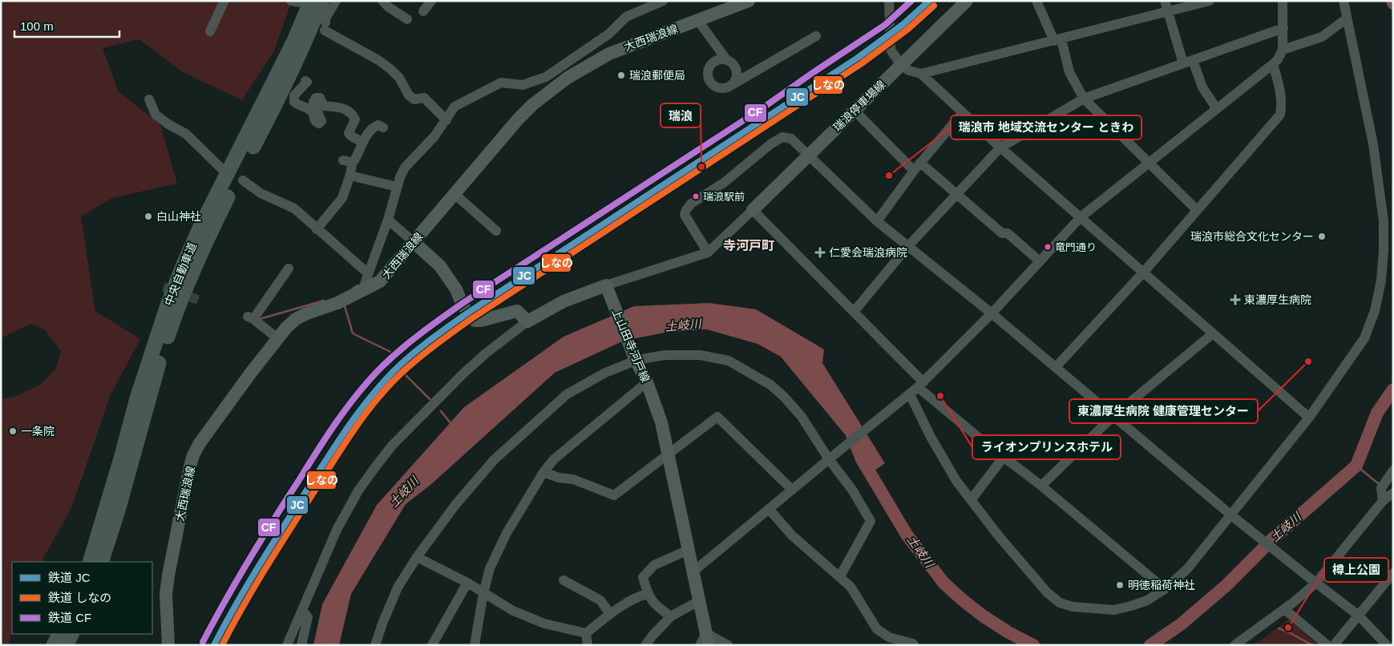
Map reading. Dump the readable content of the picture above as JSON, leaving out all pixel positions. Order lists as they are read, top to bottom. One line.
{"streets":{"highway":["中央自動車道"],"main road":["大西瑞浪線","瑞浪停車場線","上山田寺河戸線"]},"districts":["寺河戸町"],"water":["土岐川"],"places":{"other":["瑞浪郵便局","瑞浪","瑞浪市 地域交流センター ときわ","瑞浪駅前","白山神社","瑞浪市総合文化センター","竜門通り","東濃厚生病院 健康管理センター","ライオンプリンスホテル","一条院","明徳稲荷神社","樽上公園"],"health":["仁愛会瑞浪病院","東濃厚生病院"]},"lines":["rail line JC","rail line CF","rail line しなの"],"legend":["鉄道 JC","鉄道 しなの","鉄道 CF"],"scale_bar":"100 m"}
